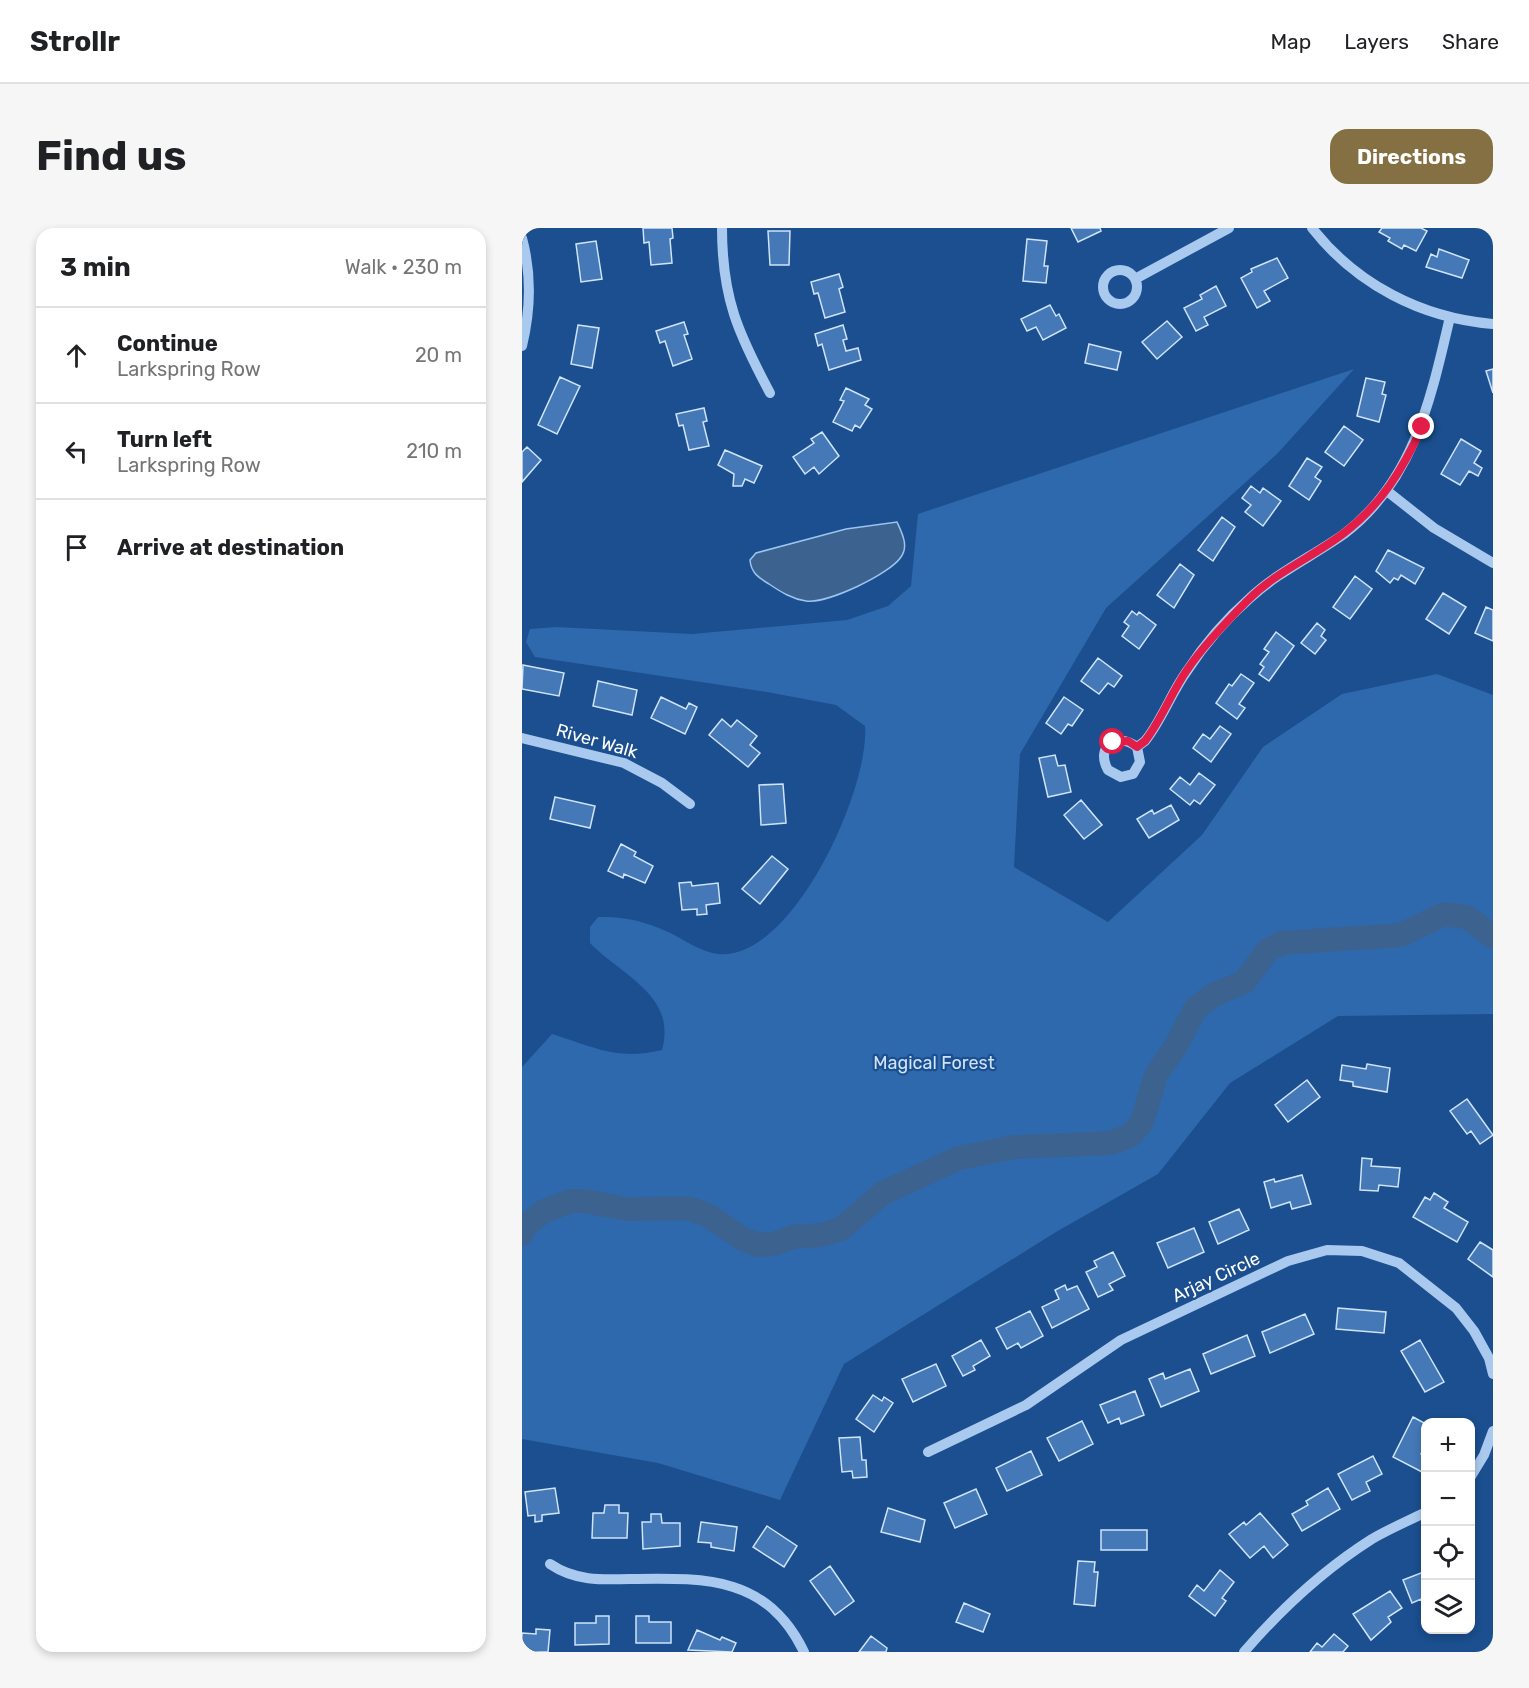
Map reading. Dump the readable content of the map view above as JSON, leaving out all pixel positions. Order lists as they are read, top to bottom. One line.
{"streets":{"street":["River Walk","Arjay Circle"]},"parks":["Magical Forest"],"page":{"header":"Strollr","nav":["Map","Layers","Share"],"buttons":"Directions","title":"Find us","heading":["3 min","Walk · 230 m"],"list":[["Continue","Larkspring Row","20 m"],["Turn left","Larkspring Row","210 m"],"Arrive at destination"],"map_buttons":["+","−"]}}
